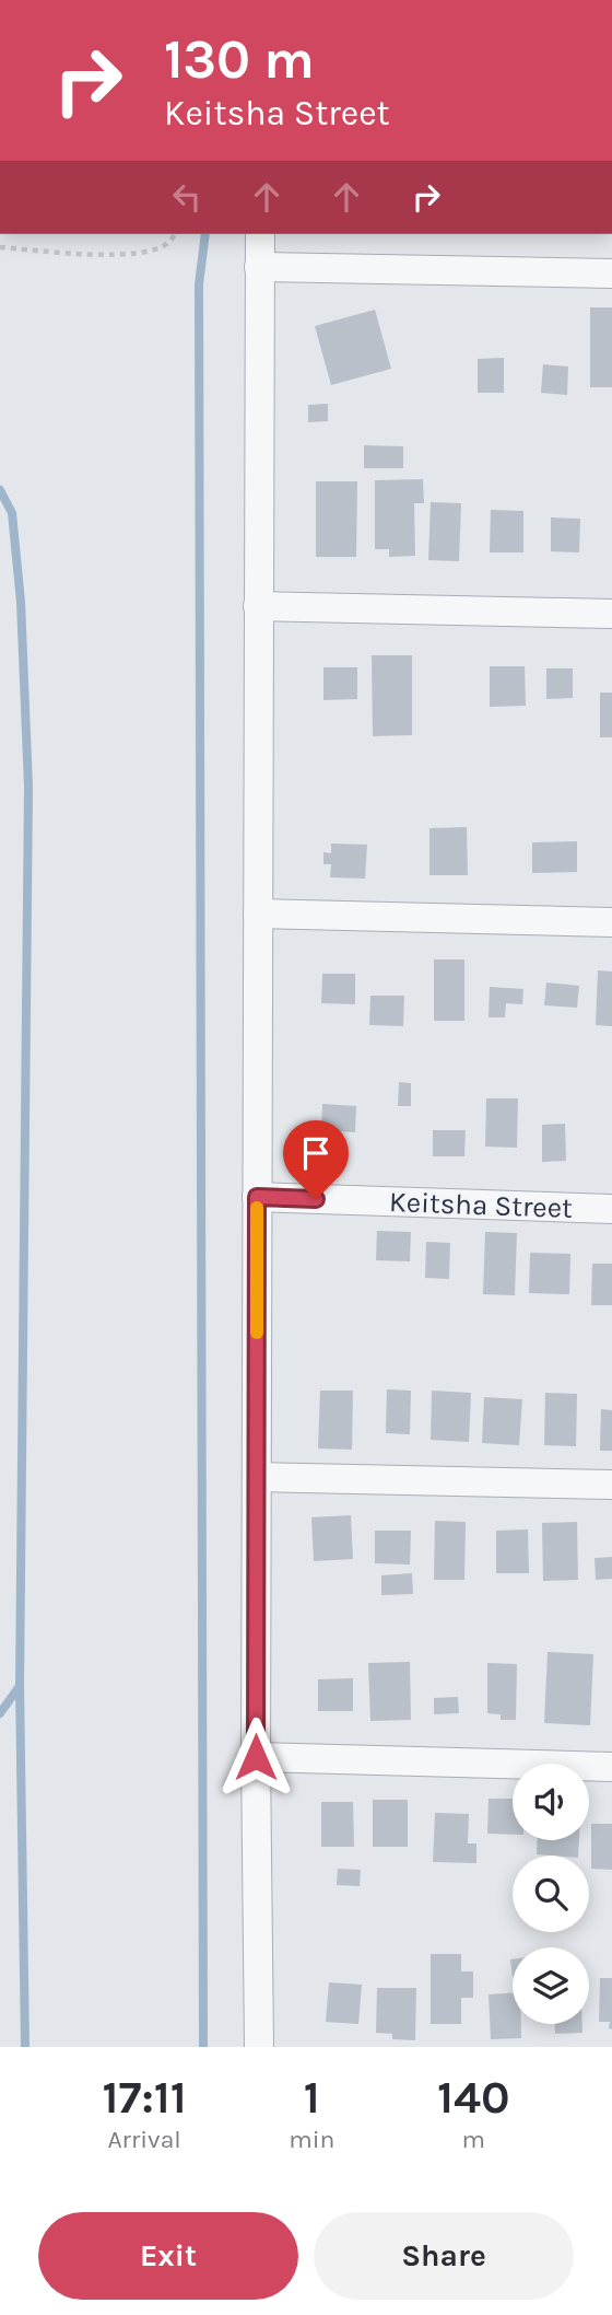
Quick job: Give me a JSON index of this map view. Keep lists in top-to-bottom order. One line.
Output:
{"streets":{"street":["Keitsha Street"]},"page":{"turn":["130 m","Keitsha Street"],"eta":["17:11","Arrival","1","min","140","m"],"buttons":["Exit","Share"]}}
